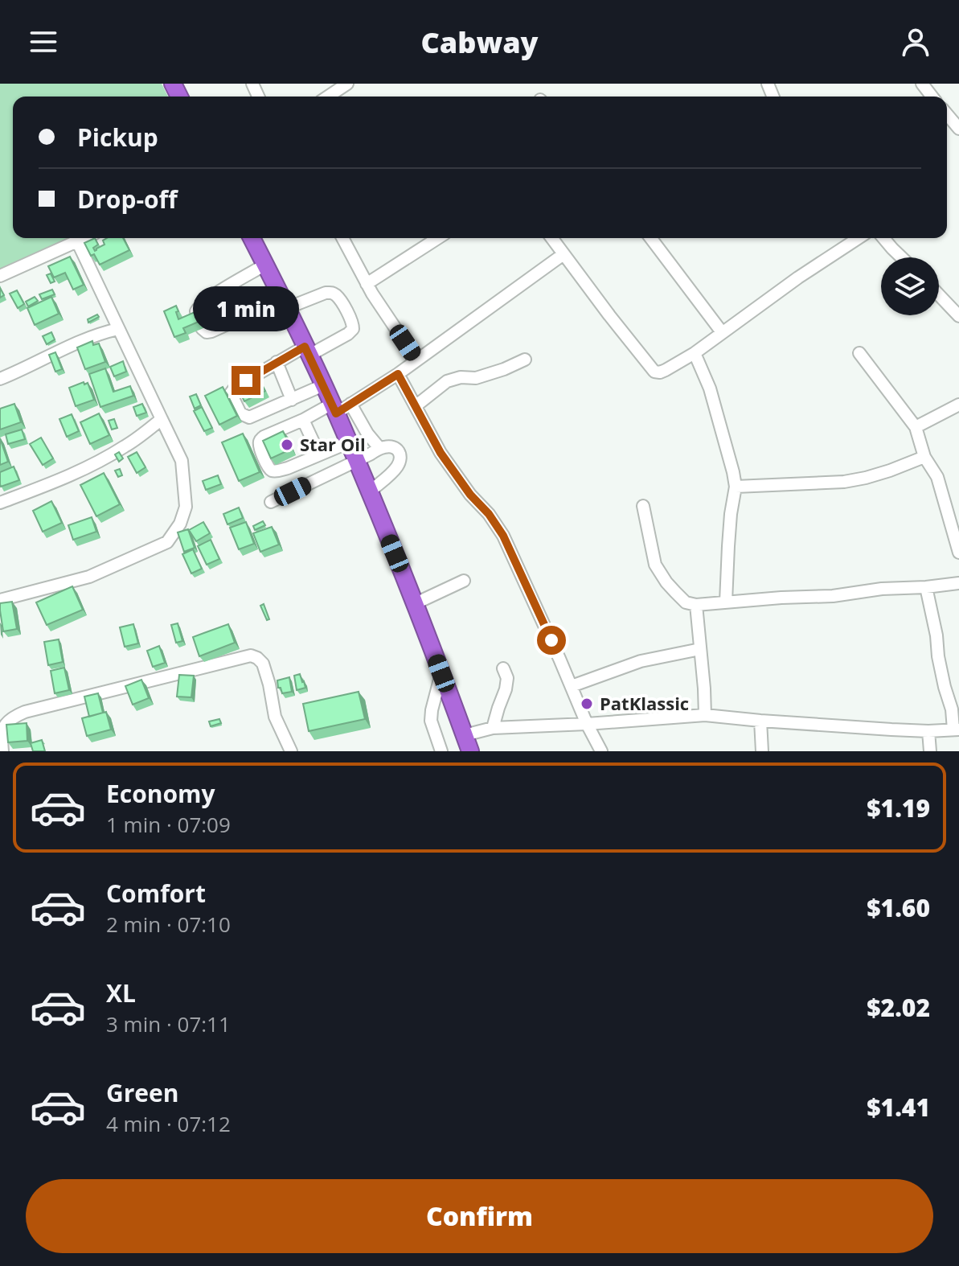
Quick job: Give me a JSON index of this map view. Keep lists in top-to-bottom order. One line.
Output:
{"places":["Star Oil","PatKlassic"],"page":{"header":"Cabway","banner":["Pickup","Drop-off"],"bubble":"1 min","list":[{"name":"Economy","note":"1 min · 07:09","value":"$1.19"},{"name":"Comfort","note":"2 min · 07:10","value":"$1.60"},{"name":"XL","note":"3 min · 07:11","value":"$2.02"},{"name":"Green","note":"4 min · 07:12","value":"$1.41"}],"buttons":"Confirm"}}
